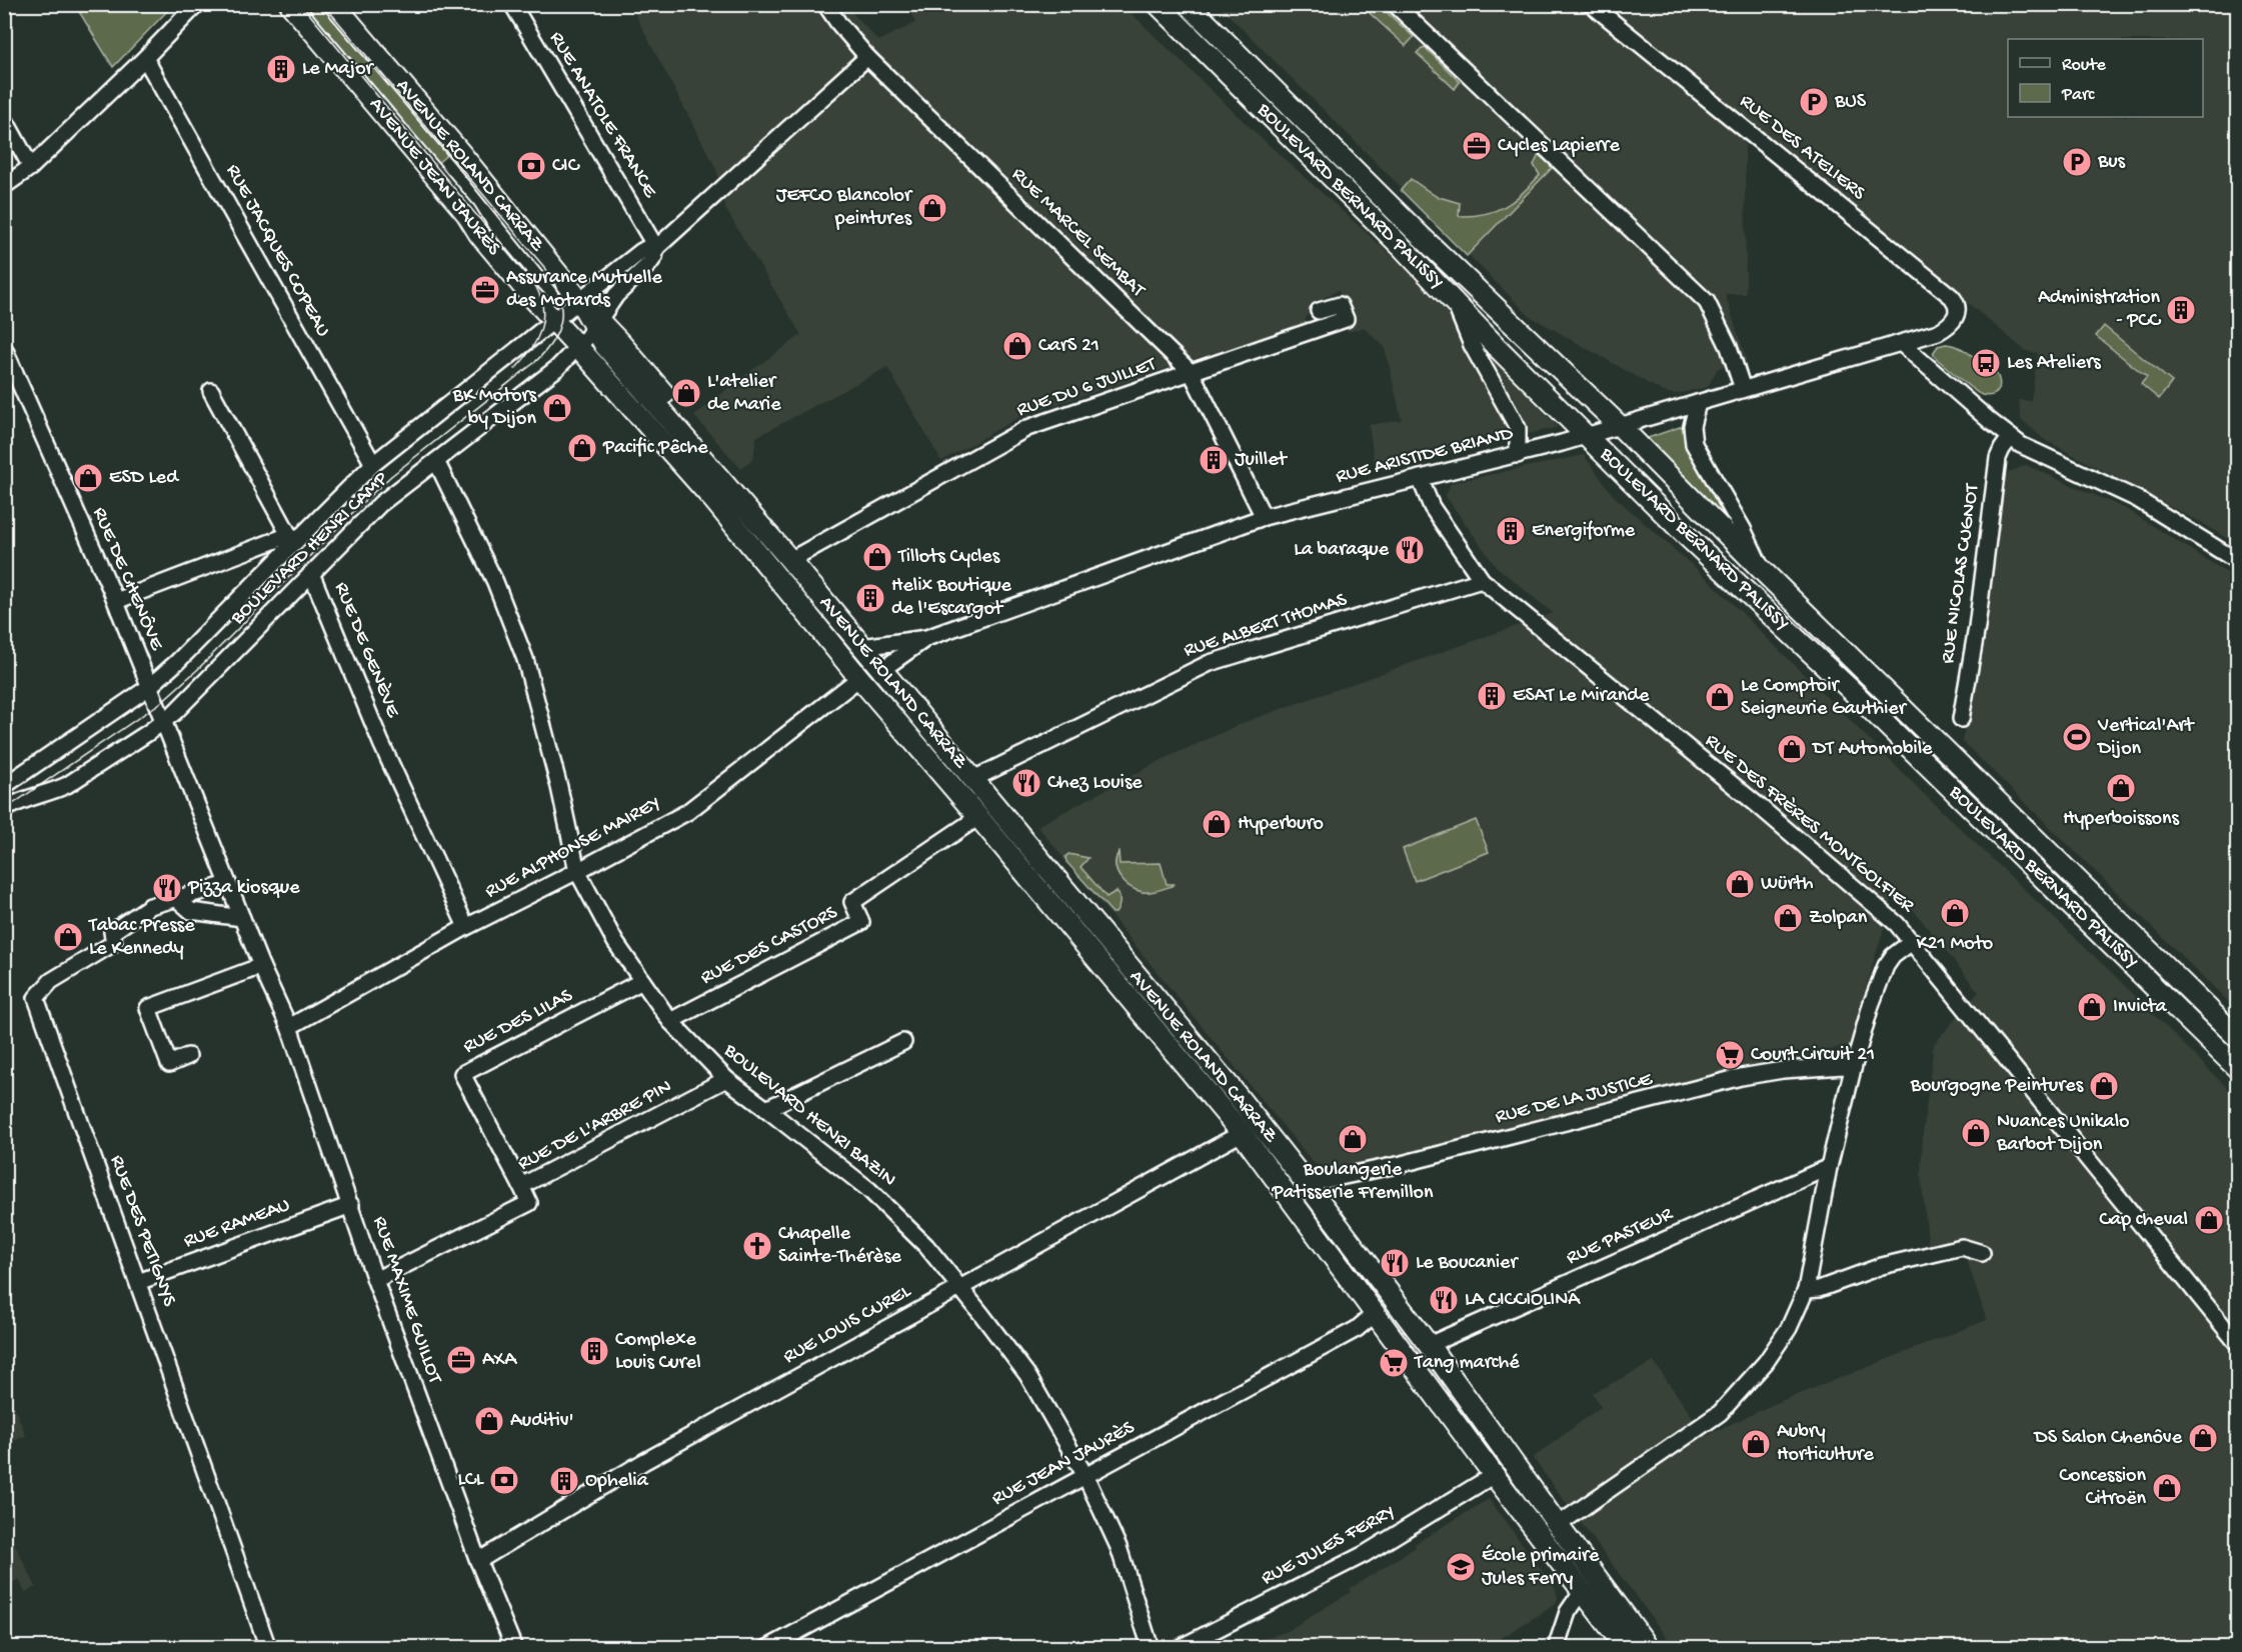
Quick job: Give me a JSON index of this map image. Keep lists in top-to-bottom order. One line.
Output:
{"streets":{"main road":["AVENUE ROLAND CARRAZ","AVENUE JEAN JAURÈS","BOULEVARD BERNARD PALISSY"],"street":["RUE ANATOLE FRANCE","RUE DES ATELIERS","RUE MARCEL SEMBAT","RUE JACQUES COPEAU","RUE DU 6 JUILLET","RUE ARISTIDE BRIAND","BOULEVARD HENRI CAMP","RUE NICOLAS CUGNOT","RUE DE CHENÔVE","RUE ALBERT THOMAS","RUE DE GENÈVE","RUE DES FRÈRES MONTGOLFIER","RUE ALPHONSE MAIREY","RUE DES CASTORS","RUE DES LILAS","RUE DE LA JUSTICE","BOULEVARD HENRI BAZIN","RUE DE L'ARBRE PIN","RUE RAMEAU","RUE DES PETIGNYS","RUE PASTEUR","RUE MAXIME GUILLOT","RUE LOUIS CUREL","RUE JEAN JAURÈS","RUE JULES FERRY"]},"crossings":[["RUE ANATOLE FRANCE","BOULEVARD HENRI CAMP"],["RUE DES ATELIERS","RUE ARISTIDE BRIAND"],["AVENUE ROLAND CARRAZ","RUE DU 6 JUILLET"],["AVENUE ROLAND CARRAZ","RUE ARISTIDE BRIAND"],["AVENUE ROLAND CARRAZ","BOULEVARD HENRI CAMP"],["AVENUE ROLAND CARRAZ","RUE ALBERT THOMAS"],["AVENUE ROLAND CARRAZ","RUE ALPHONSE MAIREY"],["AVENUE ROLAND CARRAZ","RUE DES CASTORS"],["AVENUE ROLAND CARRAZ","RUE DE LA JUSTICE"],["AVENUE ROLAND CARRAZ","RUE PASTEUR"],["AVENUE ROLAND CARRAZ","RUE LOUIS CUREL"],["AVENUE ROLAND CARRAZ","RUE JEAN JAURÈS"],["AVENUE ROLAND CARRAZ","RUE JULES FERRY"],["AVENUE JEAN JAURÈS","BOULEVARD HENRI CAMP"],["BOULEVARD BERNARD PALISSY","RUE ARISTIDE BRIAND"],["RUE MARCEL SEMBAT","RUE DU 6 JUILLET"],["RUE MARCEL SEMBAT","RUE ARISTIDE BRIAND"],["RUE JACQUES COPEAU","BOULEVARD HENRI CAMP"],["RUE ARISTIDE BRIAND","RUE DES FRÈRES MONTGOLFIER"],["BOULEVARD HENRI CAMP","RUE DE CHENÔVE"],["BOULEVARD HENRI CAMP","RUE DE GENÈVE"],["BOULEVARD HENRI CAMP","BOULEVARD HENRI BAZIN"],["RUE DE CHENÔVE","RUE MAXIME GUILLOT"],["RUE ALBERT THOMAS","RUE DES FRÈRES MONTGOLFIER"],["RUE DE GENÈVE","RUE ALPHONSE MAIREY"],["RUE ALPHONSE MAIREY","BOULEVARD HENRI BAZIN"],["RUE ALPHONSE MAIREY","RUE MAXIME GUILLOT"],["RUE DES CASTORS","BOULEVARD HENRI BAZIN"],["RUE DES LILAS","BOULEVARD HENRI BAZIN"],["RUE DES LILAS","RUE DE L'ARBRE PIN"],["BOULEVARD HENRI BAZIN","RUE DE L'ARBRE PIN"],["BOULEVARD HENRI BAZIN","RUE LOUIS CUREL"],["BOULEVARD HENRI BAZIN","RUE JEAN JAURÈS"],["RUE DE L'ARBRE PIN","RUE MAXIME GUILLOT"],["RUE RAMEAU","RUE DES PETIGNYS"],["RUE RAMEAU","RUE MAXIME GUILLOT"],["RUE DES PETIGNYS","RUE MAXIME GUILLOT"],["RUE MAXIME GUILLOT","RUE LOUIS CUREL"]],"places":{"building":["Le Major","Administration - PCC","Juillet","Energiforme","Helix Boutique de l'Escargot","ESAT Le Mirande","Complexe Louis Curel","Ophelia"],"parking":["BUS","Bus"],"office":["Cycles Lapierre","Assurance Mutuelle des Motards","AXA"],"bank":["CIC","LCL"],"shop":["JEFCO Blancolor peintures","CarS 21","L'atelier de Marie","BK Motors by Dijon","Pacific Pêche","ESD Led","Tillots Cycles","Le Comptoir Seigneurie Gauthier","DT Automobile","Hyperboissons","Hyperburo","Würth","K21 Moto","Zolpan","Tabac Presse Le Kennedy","Invicta","Bourgogne Peintures","Nuances Unikalo Barbot Dijon","Boulangerie Patisserie Fremillon","Cap cheval","Auditiv'","DS Salon Chenôve","Aubry Horticulture","Concession Citroën"],"bus stop":["Les Ateliers"],"restaurant":["La baraque","Chez Louise","Pizza kiosque","Le Boucanier","LA CICCIOLINA"],"sports":["Vertical'Art Dijon"],"supermarket":["Court Circuit 21","Tang marché"],"church":["Chapelle Sainte-Thérèse"],"school or university":["École primaire Jules Ferry"]},"legend":["Route","Parc"]}
